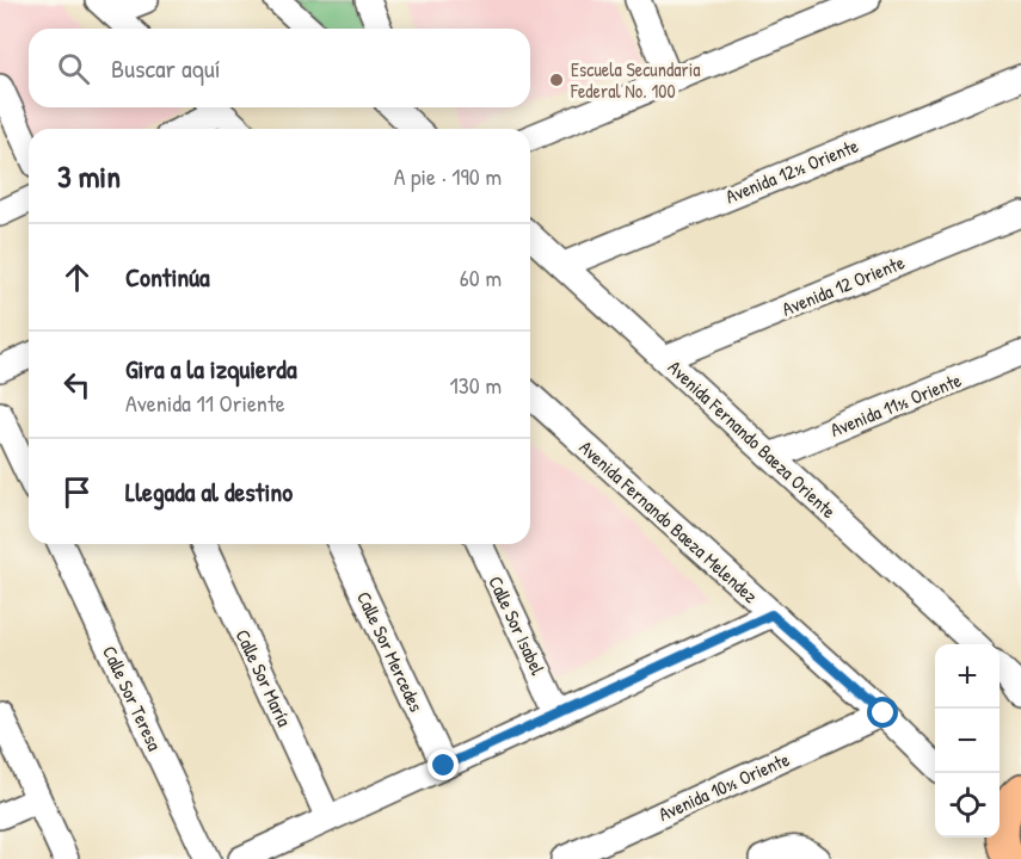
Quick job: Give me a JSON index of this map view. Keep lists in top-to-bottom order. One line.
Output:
{"streets":{"street":["Avenida 12½ Oriente","Avenida 12 Oriente","Avenida 11½ Oriente","Avenida Fernando Baeza Oriente","Avenida Fernando Baeza Melendez","Calle Sor Isabel","Calle Sor Mercedes","Calle Sor María","Calle Sor Teresa","Avenida 10½ Oriente"]},"crossings":[["Avenida 12½ Oriente","Avenida Fernando Baeza Oriente"],["Avenida 12 Oriente","Avenida Fernando Baeza Oriente"],["Avenida 11½ Oriente","Avenida Fernando Baeza Oriente"],["Avenida Fernando Baeza Melendez","Avenida 10½ Oriente"]],"places":["Escuela Secundaria Federal No. 100"],"page":{"search":"Buscar aquí","heading":["3 min","A pie · 190 m"],"list":[["Continúa","60 m"],["Gira a la izquierda","Avenida 11 Oriente","130 m"],"Llegada al destino"],"map_buttons":["+","−"]}}
